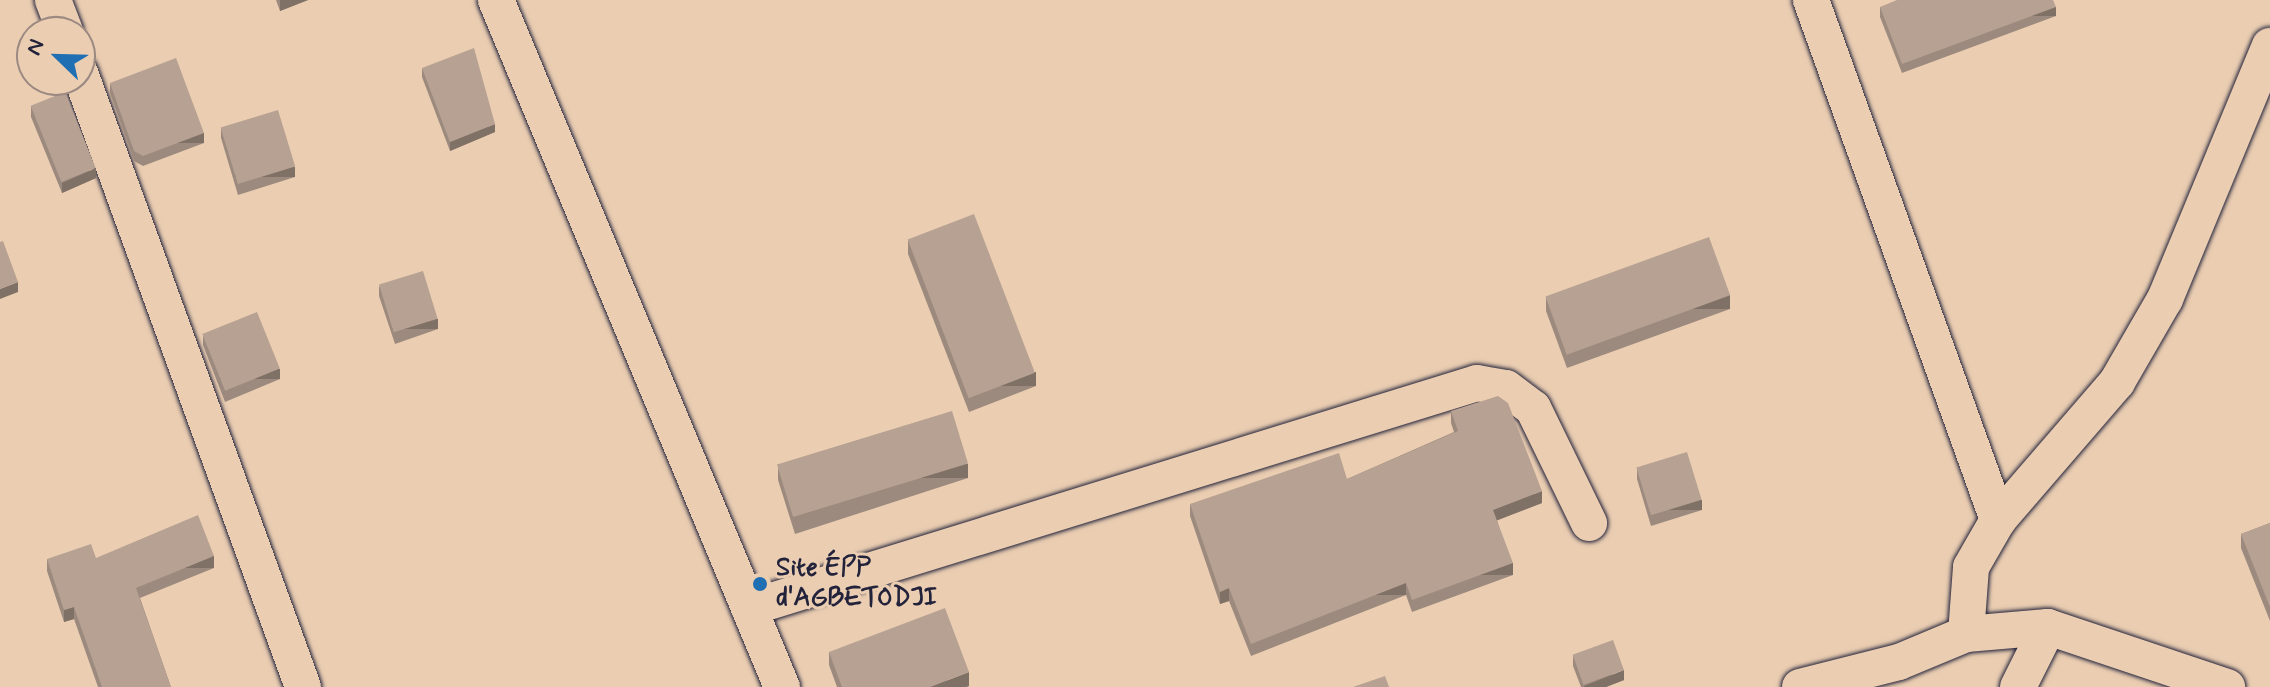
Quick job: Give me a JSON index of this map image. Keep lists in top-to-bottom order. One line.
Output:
{"places":["Site ÉPP d'AGBETODJI"],"north":"top left"}
